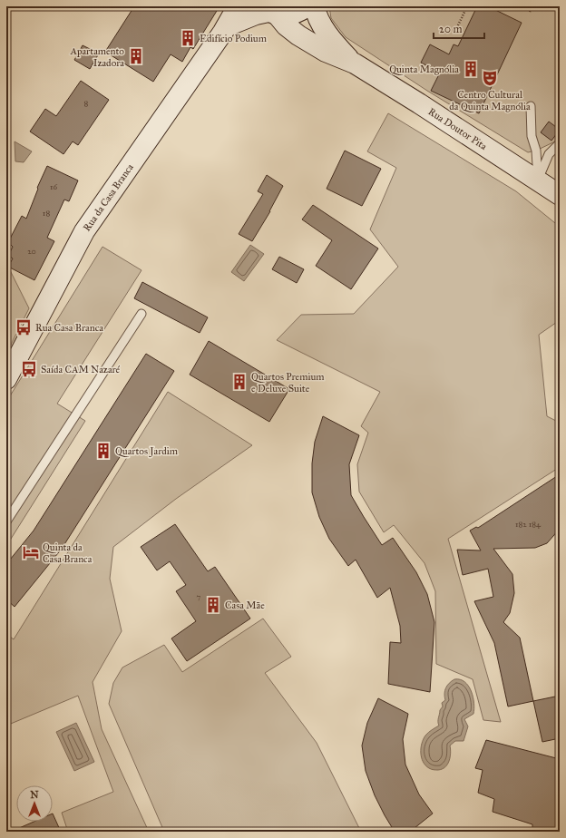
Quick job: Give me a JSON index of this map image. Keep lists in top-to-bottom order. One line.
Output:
{"streets":{"street":["Rua Doutor Pita","Rua da Casa Branca"]},"places":{"building":["Edifício Podium","Apartamento Izadora","Quinta Magnólia","Quartos Premium e Deluxe Suite","Quartos Jardim","Casa Mãe"],"theatre":["Centro Cultural da Quinta Magnólia"],"bus stop":["Rua Casa Branca","Saída CAM Nazaré"],"hotel":["Quinta da Casa Branca"]},"house_numbers":["8","16","18","20","182 184","7"],"scale_bar":"20 m","north":"top"}
